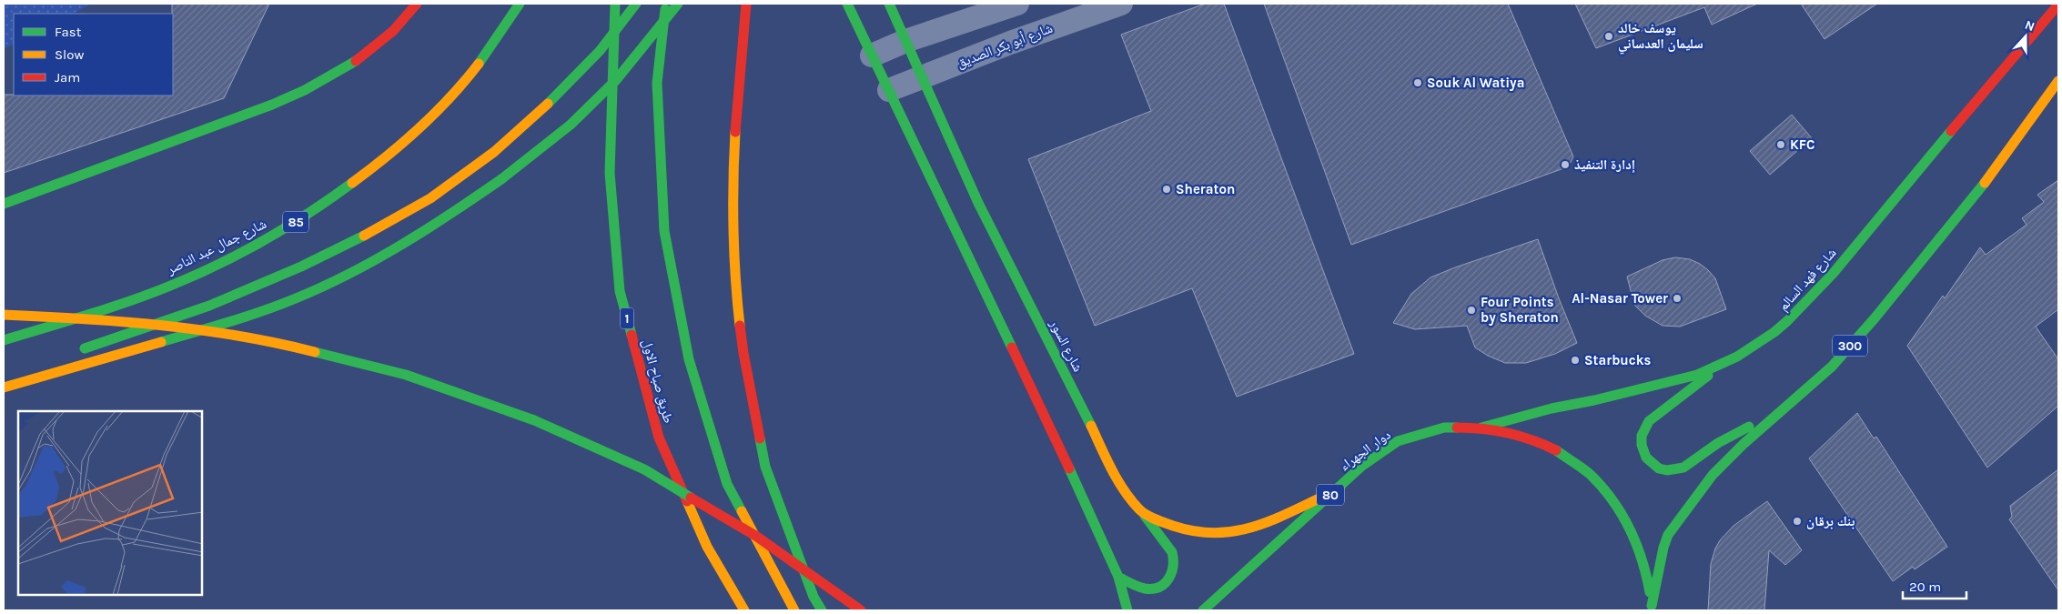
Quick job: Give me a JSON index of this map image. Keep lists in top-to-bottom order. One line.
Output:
{"streets":{"main road":["85","شارع جمال عبد الناصر","شارع فهد السالم","1","شارع السور","300","طريق صباح الاول","دوار الجهراء","80"],"street":["شارع أبو بكر الصديق"]},"crossings":[["شارع أبو بكر الصديق","شارع السور"],["شارع فهد السالم","دوار الجهراء"],["شارع السور","دوار الجهراء"],["300","دوار الجهراء"]],"places":["يوسف خالد سليمان العدساني","Souk Al Watiya","KFC","إدارة التنفيذ","Sheraton","Al-Nasar Tower","Four Points by Sheraton","Starbucks","بنك برقان"],"legend":["Fast","Slow","Jam"],"scale_bar":"20 m","north":"top"}
